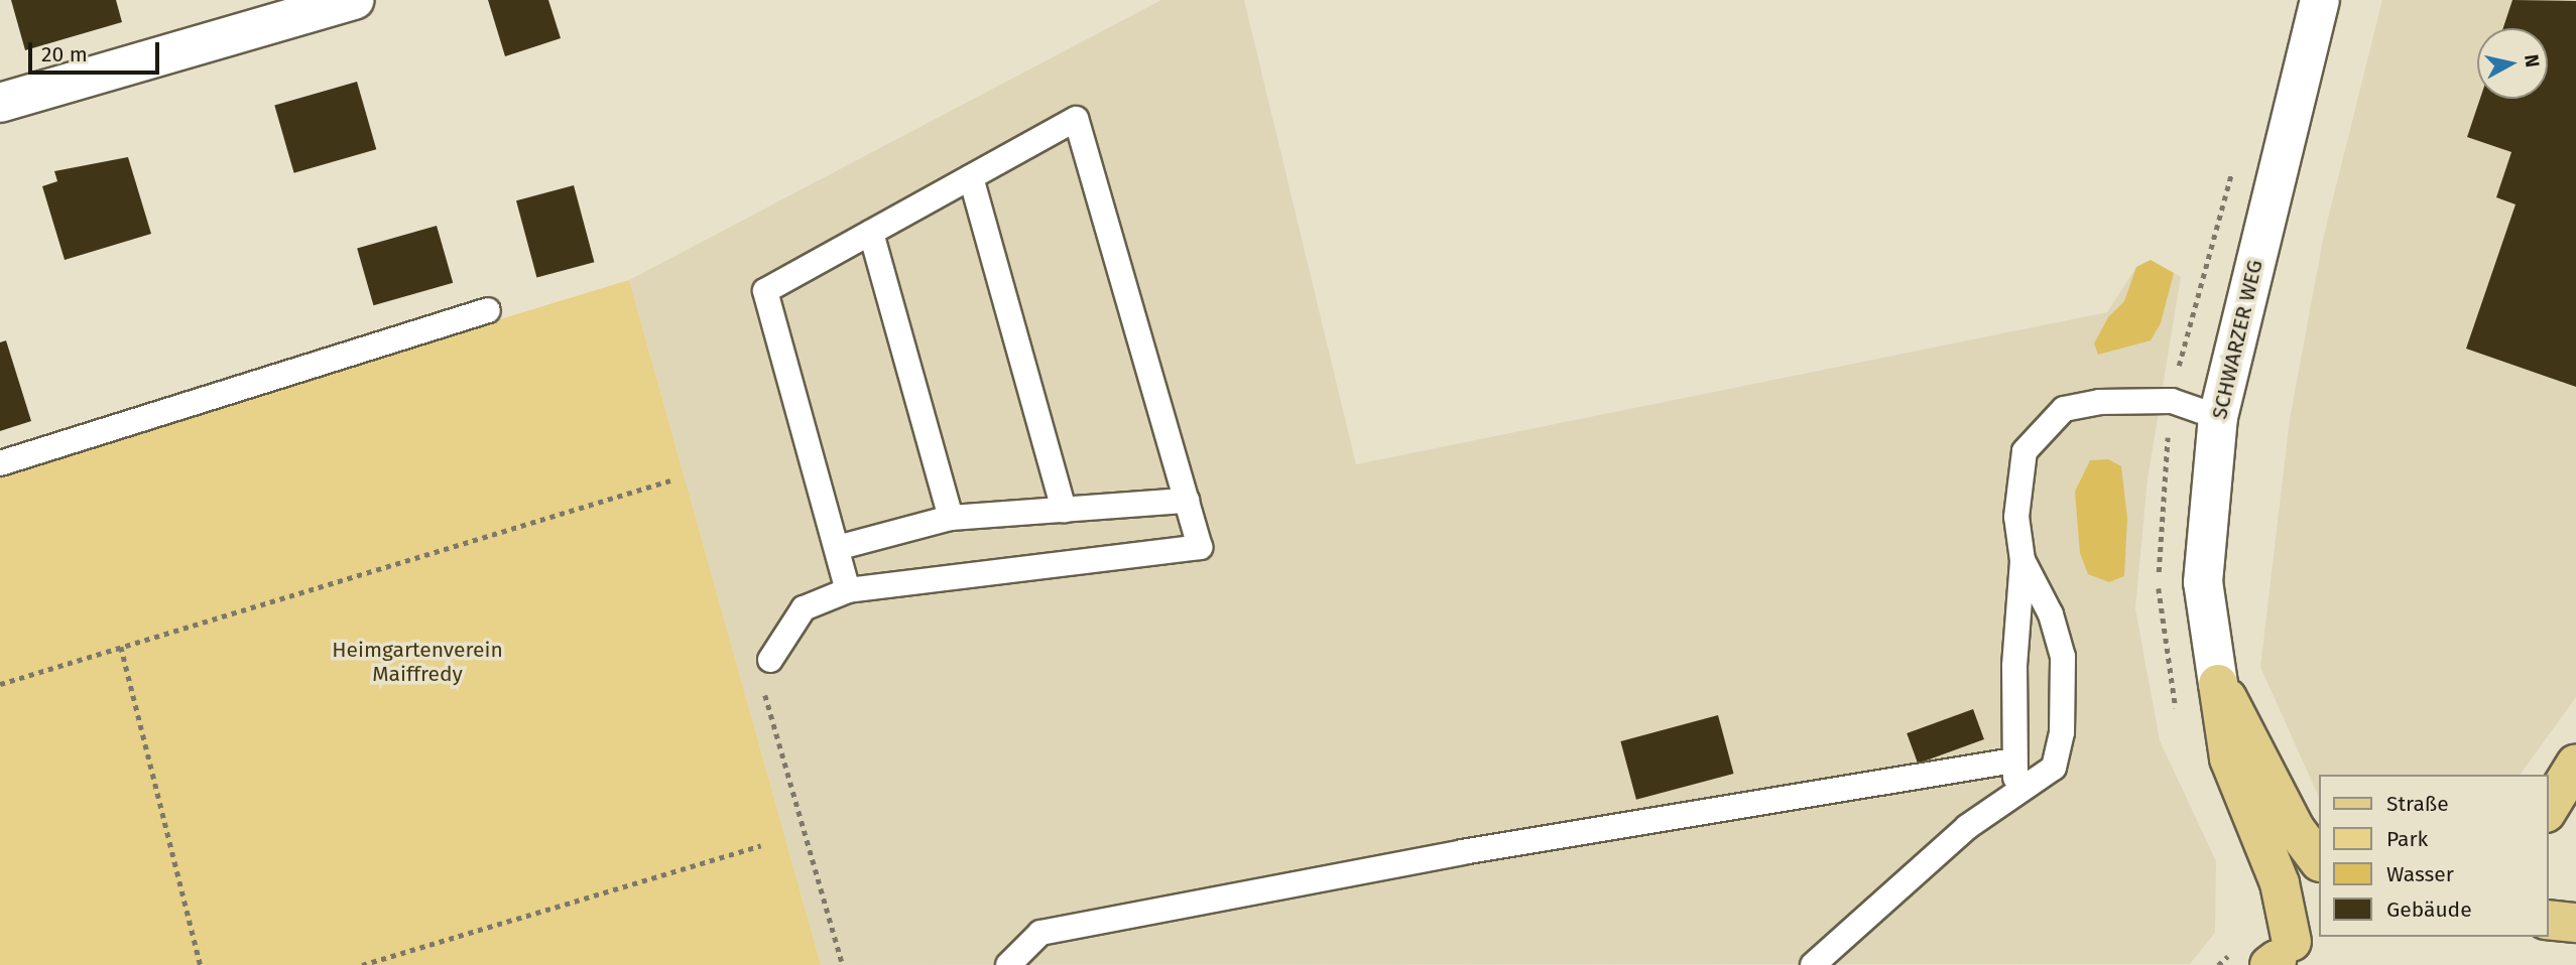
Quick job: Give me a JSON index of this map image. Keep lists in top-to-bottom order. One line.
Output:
{"streets":{"street":["SCHWARZER WEG"]},"parks":["Heimgartenverein Maiffredy"],"legend":["Straße","Park","Wasser","Gebäude"],"scale_bar":"20 m","north":"right"}
